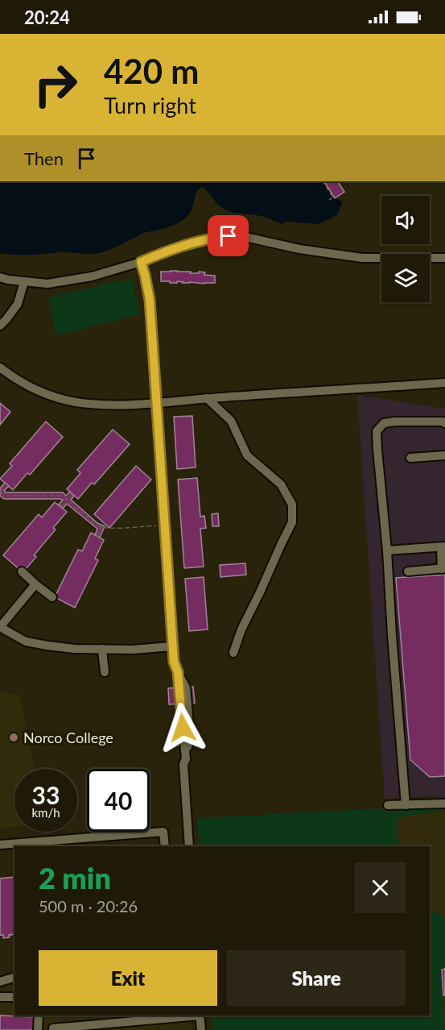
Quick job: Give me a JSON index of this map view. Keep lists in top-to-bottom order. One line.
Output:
{"places":["Norco College"],"page":{"status":"20:24","turn":["420 m","Turn right"],"then":"Then","speed":"33 km/h","limit":"40","heading":["2 min","500 m · 20:26"],"buttons":["Exit","Share"]}}
